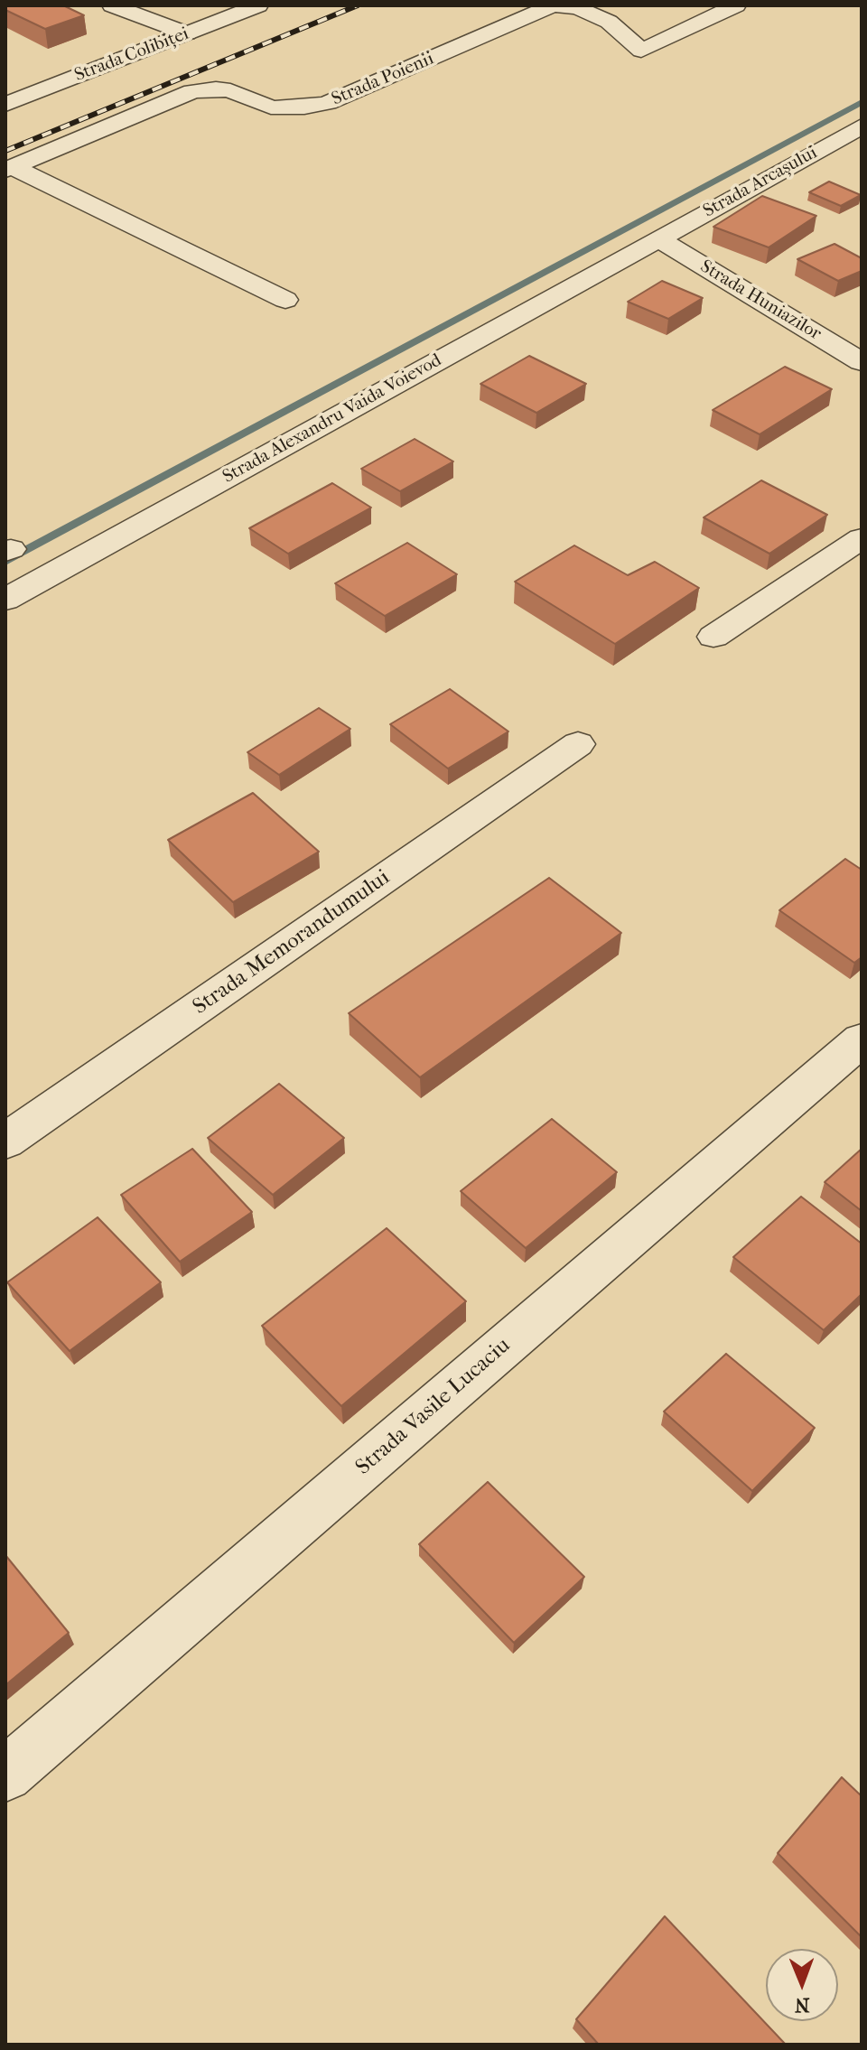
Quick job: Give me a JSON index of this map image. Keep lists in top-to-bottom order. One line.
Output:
{"streets":{"street":["Strada Colibiței","Strada Poienii","Strada Arcașului","Strada Huniazilor","Strada Alexandru Vaida Voievod","Strada Memorandumului","Strada Vasile Lucaciu"]},"crossings":[["Strada Arcașului","Strada Huniazilor"],["Strada Arcașului","Strada Alexandru Vaida Voievod"],["Strada Huniazilor","Strada Alexandru Vaida Voievod"]],"north":"bottom"}
